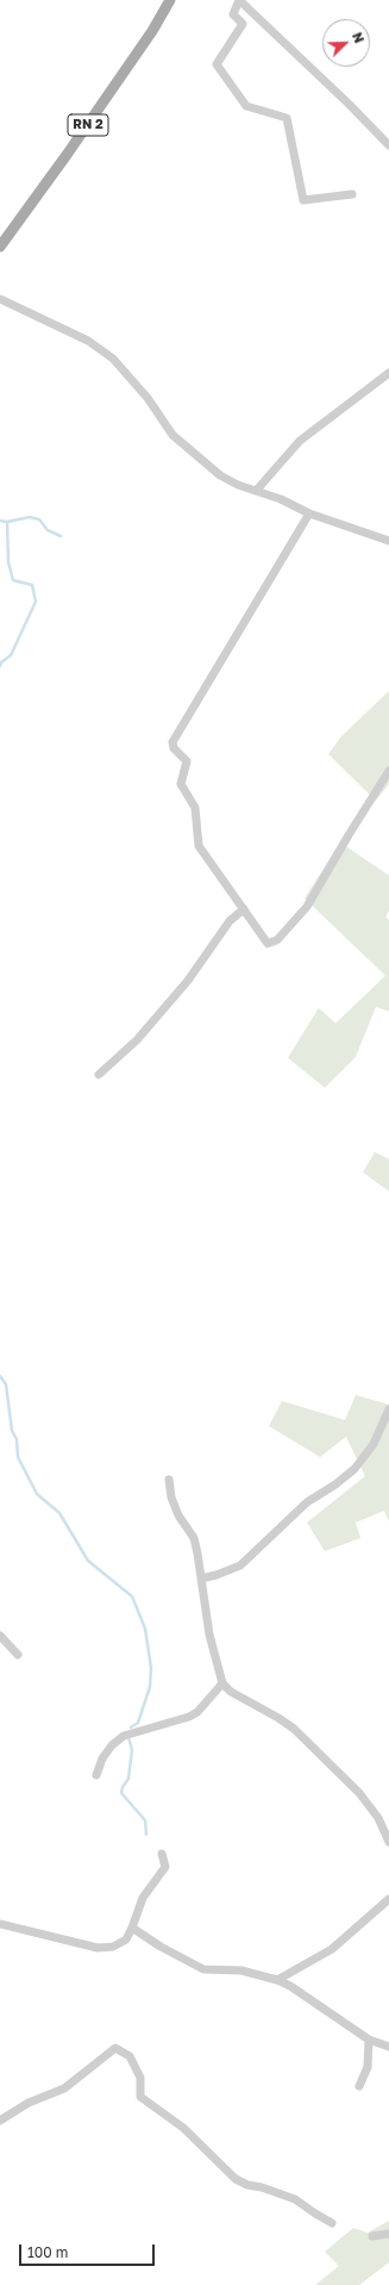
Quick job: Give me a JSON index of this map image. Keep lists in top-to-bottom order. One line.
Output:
{"streets":{"main road":["RN 2"]},"scale_bar":"100 m","north":"top right"}
